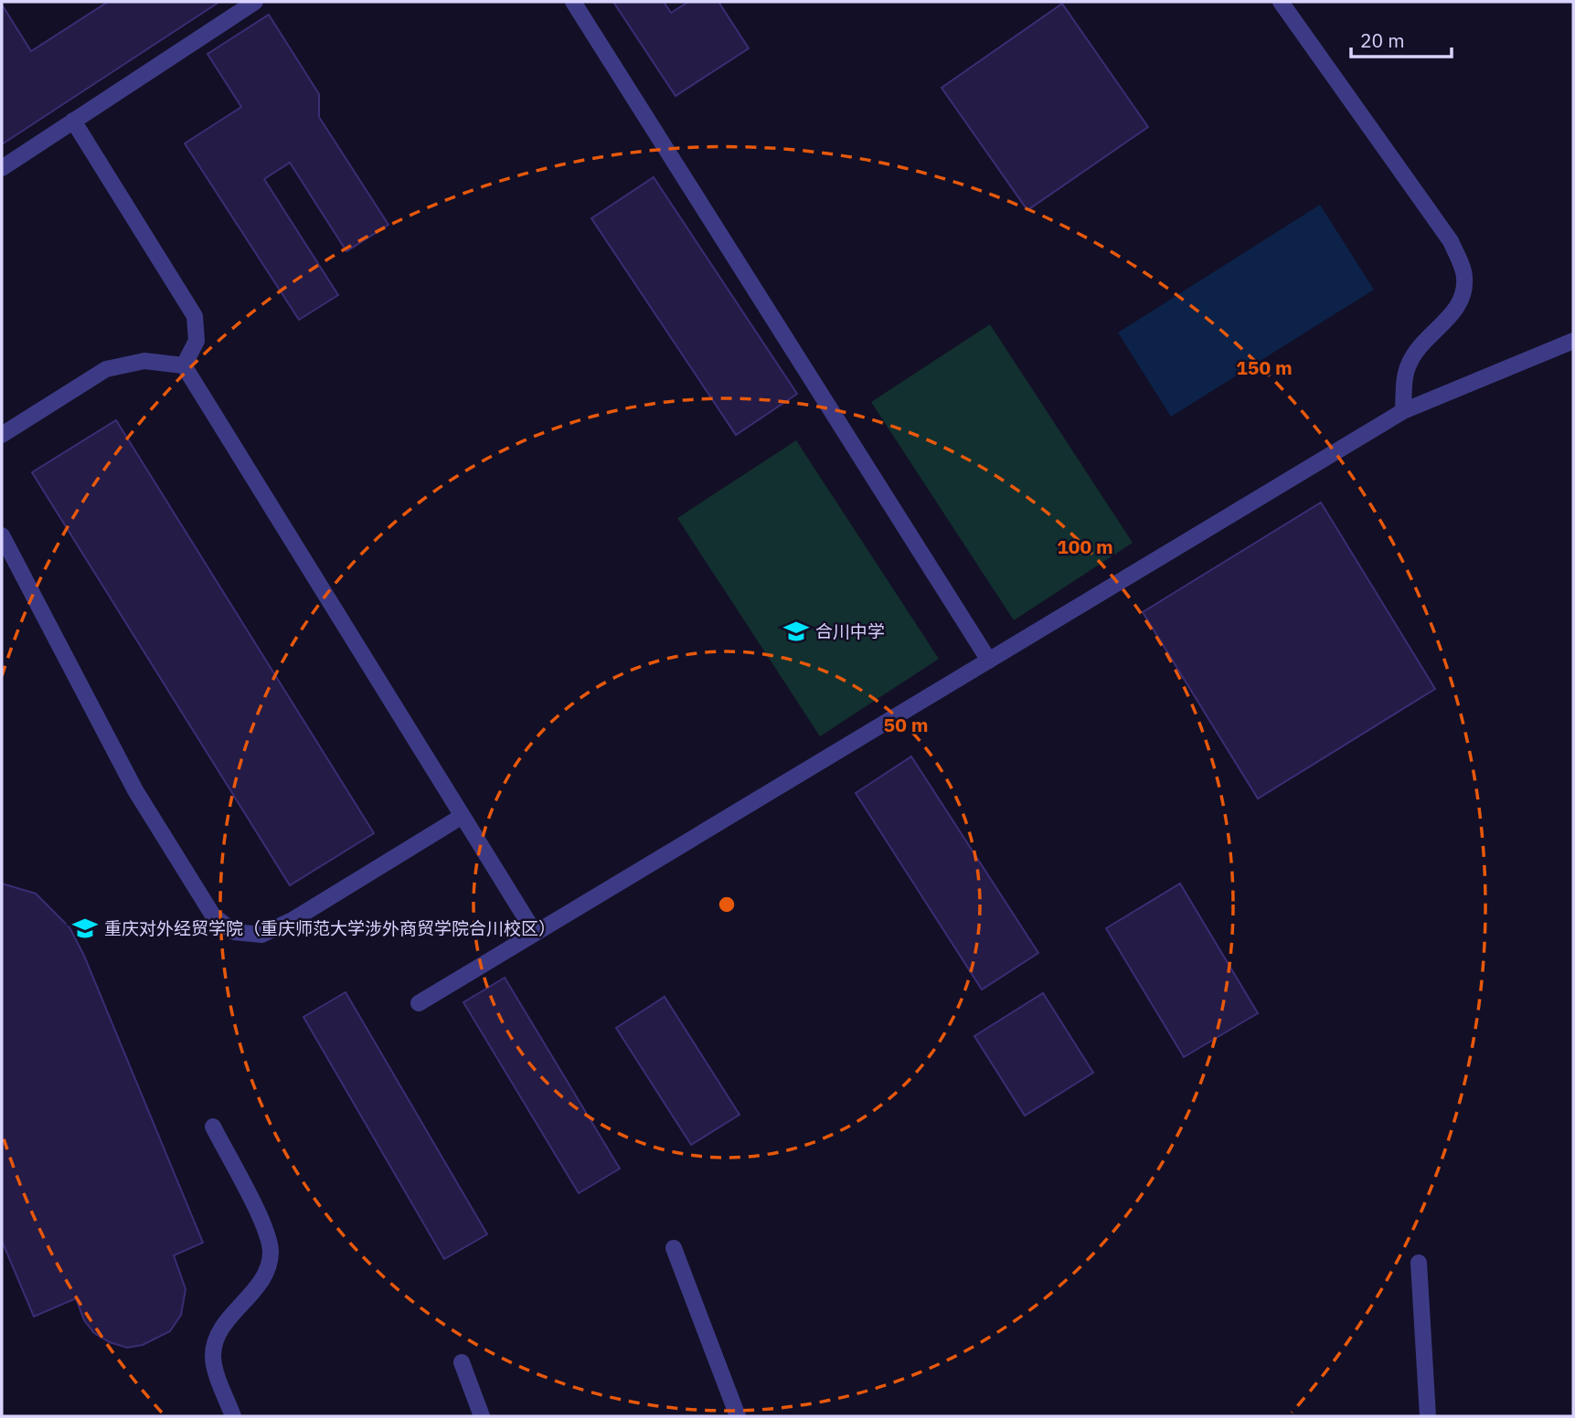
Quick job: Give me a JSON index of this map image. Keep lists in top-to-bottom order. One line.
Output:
{"places":{"school or university":["合川中学","重庆对外经贸学院（重庆师范大学涉外商贸学院合川校区）"]},"scale_bar":"20 m","rings":["150 m","100 m","50 m"]}
